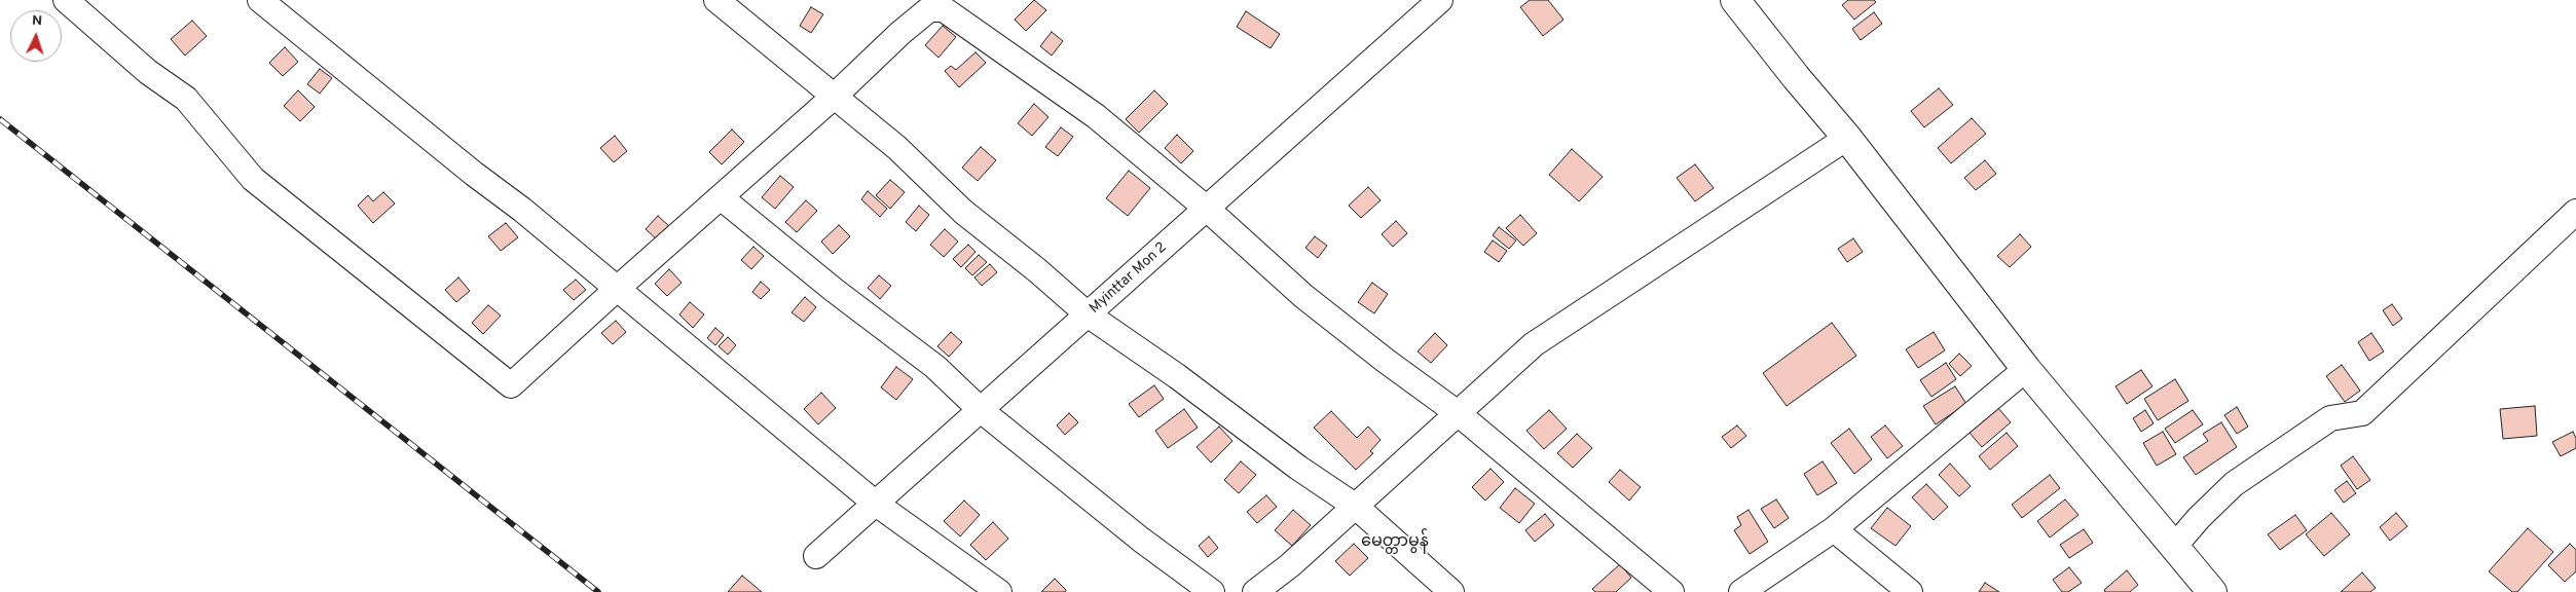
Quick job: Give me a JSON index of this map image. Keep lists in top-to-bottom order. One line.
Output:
{"streets":{"street":["Myinttar Mon 2"]},"districts":["မေတ္တာမွန်"],"north":"top"}
